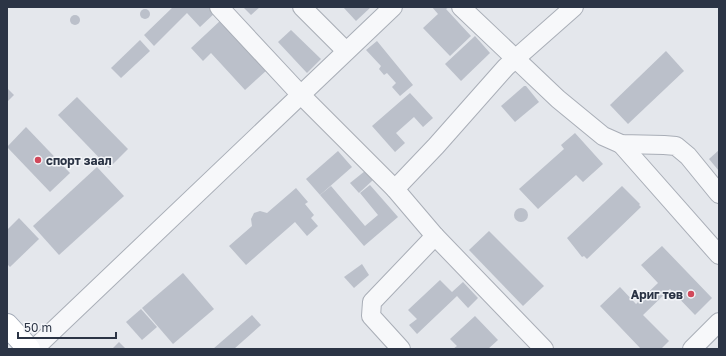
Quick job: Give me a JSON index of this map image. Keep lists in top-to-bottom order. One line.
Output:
{"places":["спорт заал","Ариг төв"],"scale_bar":"50 m"}
